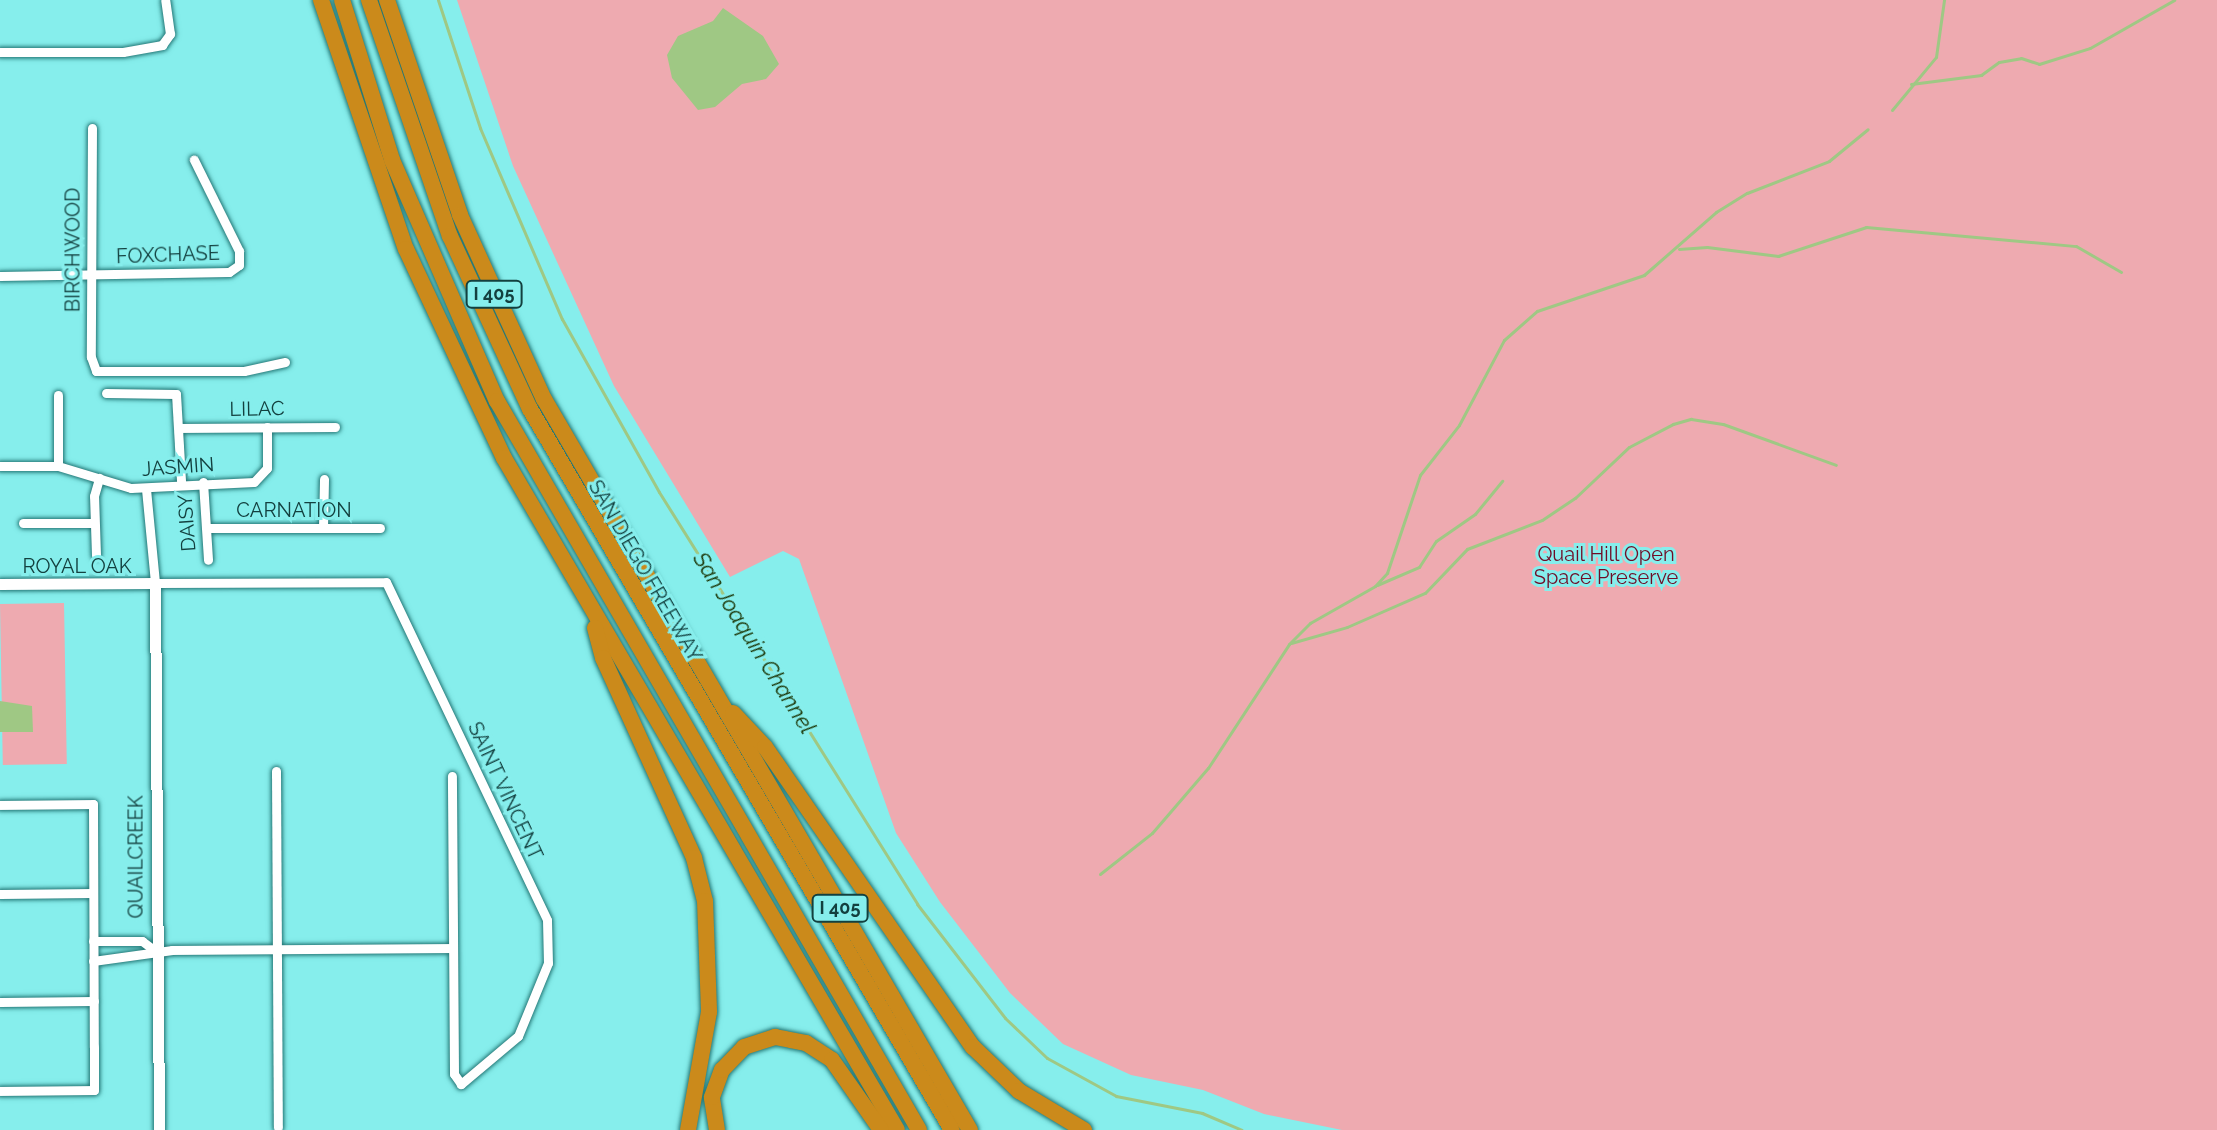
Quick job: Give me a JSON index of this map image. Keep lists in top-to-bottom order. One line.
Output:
{"streets":{"highway":["I 405","SAN DIEGO FREEWAY"],"street":["BIRCHWOOD","FOXCHASE","LILAC","JASMIN","CARNATION","DAISY","ROYAL OAK","SAINT VINCENT","QUAILCREEK"]},"crossings":[["BIRCHWOOD","FOXCHASE"],["LILAC","JASMIN"],["JASMIN","DAISY"],["CARNATION","DAISY"],["ROYAL OAK","SAINT VINCENT"],["ROYAL OAK","QUAILCREEK"],["SAINT VINCENT","QUAILCREEK"]],"water":["San Joaquin Channel"],"parks":["Quail Hill Open Space Preserve"]}
